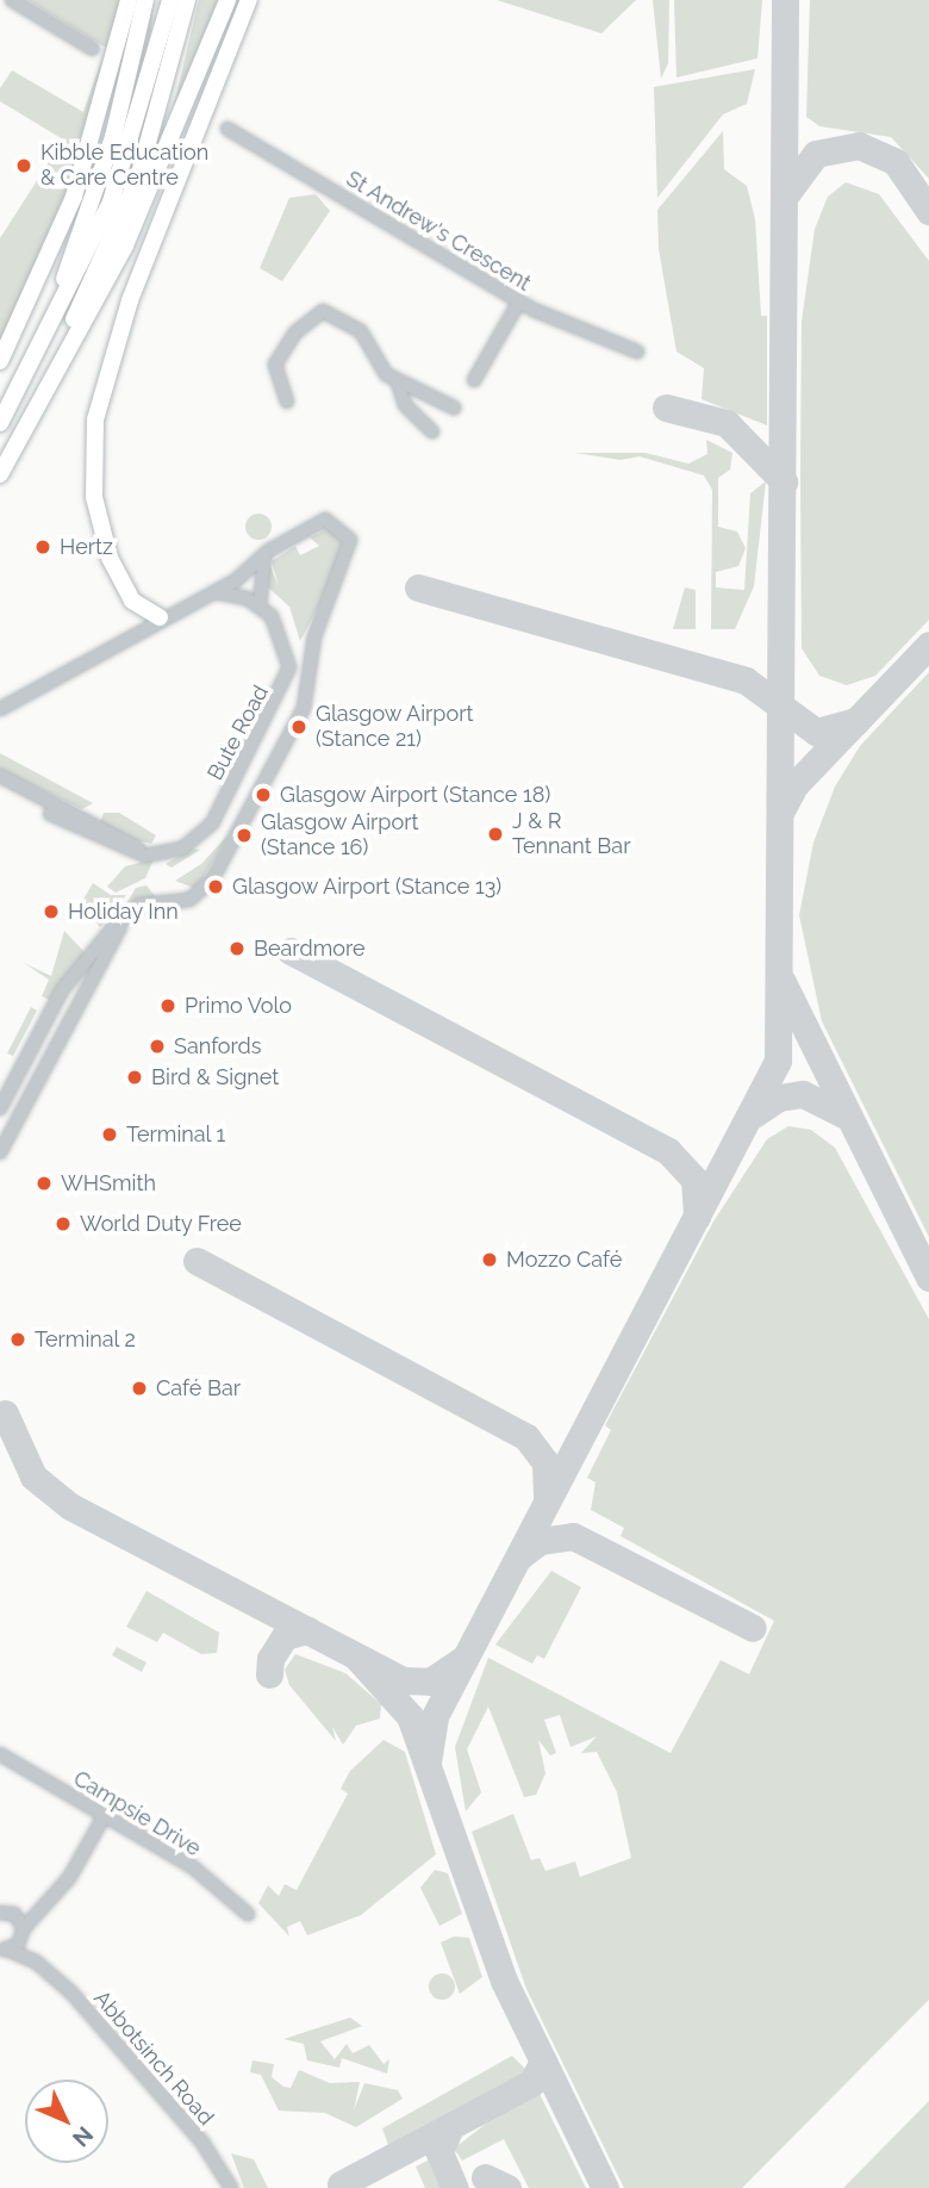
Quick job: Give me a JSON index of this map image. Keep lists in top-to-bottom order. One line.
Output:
{"streets":{"street":["St Andrew's Crescent","Bute Road","Campsie Drive","Abbotsinch Road"]},"places":["Kibble Education & Care Centre","Hertz","Glasgow Airport (Stance 21)","Glasgow Airport (Stance 18)","J & R Tennant Bar","Glasgow Airport (Stance 16)","Glasgow Airport (Stance 13)","Holiday Inn","Beardmore","Primo Volo","Sanfords","Bird & Signet","Terminal 1","WHSmith","World Duty Free","Mozzo Café","Terminal 2","Café Bar"],"north":"bottom right"}
